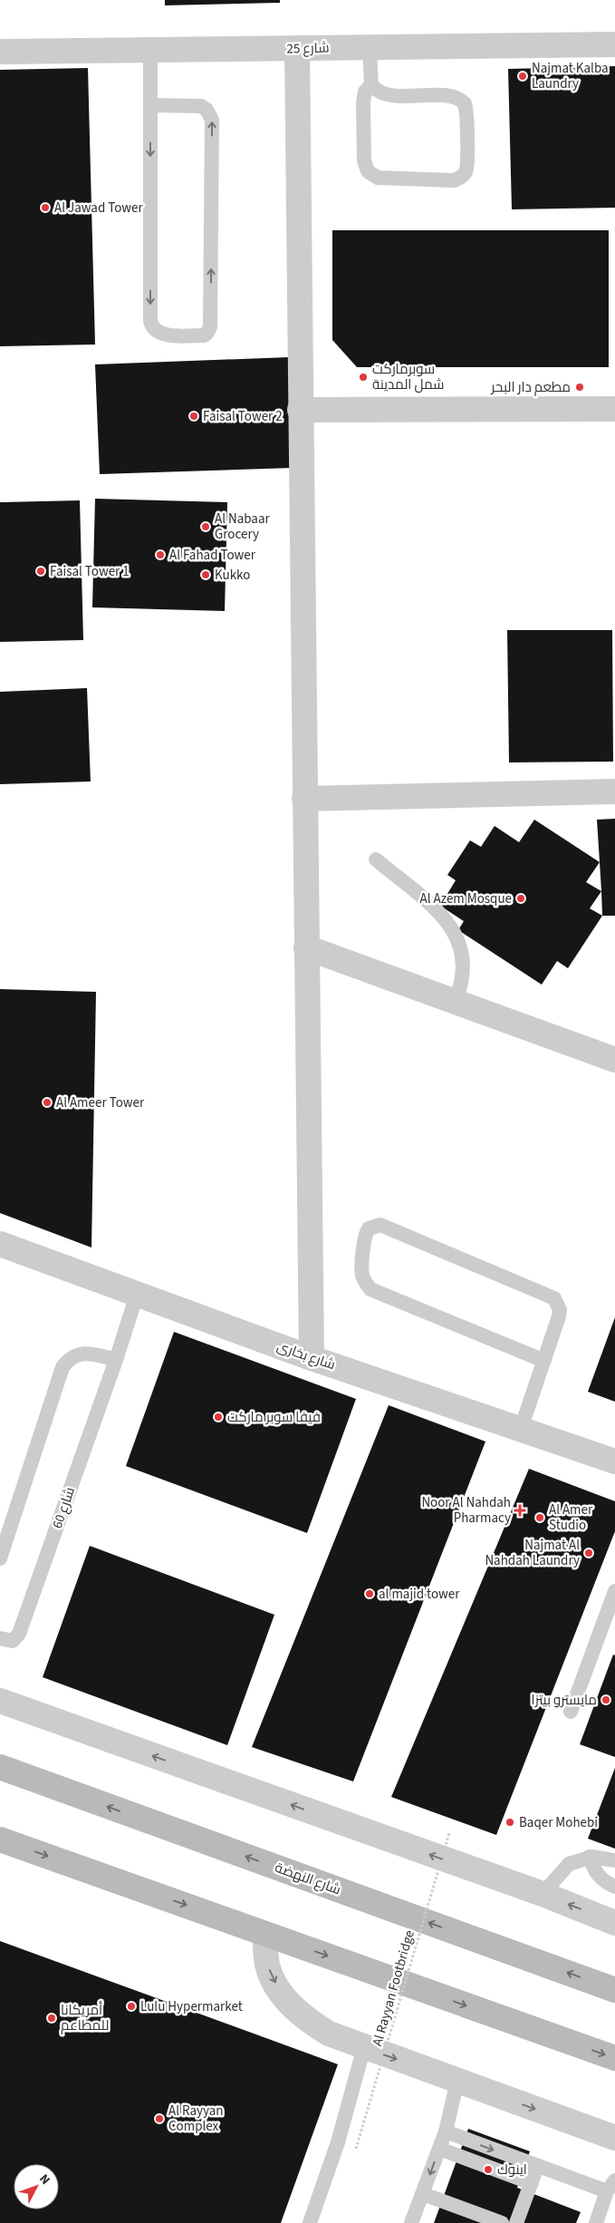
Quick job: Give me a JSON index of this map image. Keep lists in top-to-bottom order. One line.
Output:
{"streets":{"main road":["شارع النهضة"],"street":["شارع 25","شارع بخارى"],"lane":["شارع 60"],"path":["Al Rayyan Footbridge"]},"crossings":[["شارع بخارى","شارع 60"]],"places":{"other":["Najmat Kalba Laundry","Al Jawad Tower","سوبرماركت شمل المدينة","مطعم دار البحر","Faisal Tower 2","Al Nabaar Grocery","Al Fahad Tower","Faisal Tower 1","Kukko","Al Azem Mosque","Al Ameer Tower","فيفا سوبر ماركت","Al Amer Studio","Najmat Al Nahdah Laundry","al majid tower","مايسترو بيتزا","Baqer Mohebi","Lulu Hypermarket","أمريكانا للمطاعم","Al Rayyan Complex","اينوك"],"health":["Noor Al Nahdah Pharmacy"]},"north":"top right"}
